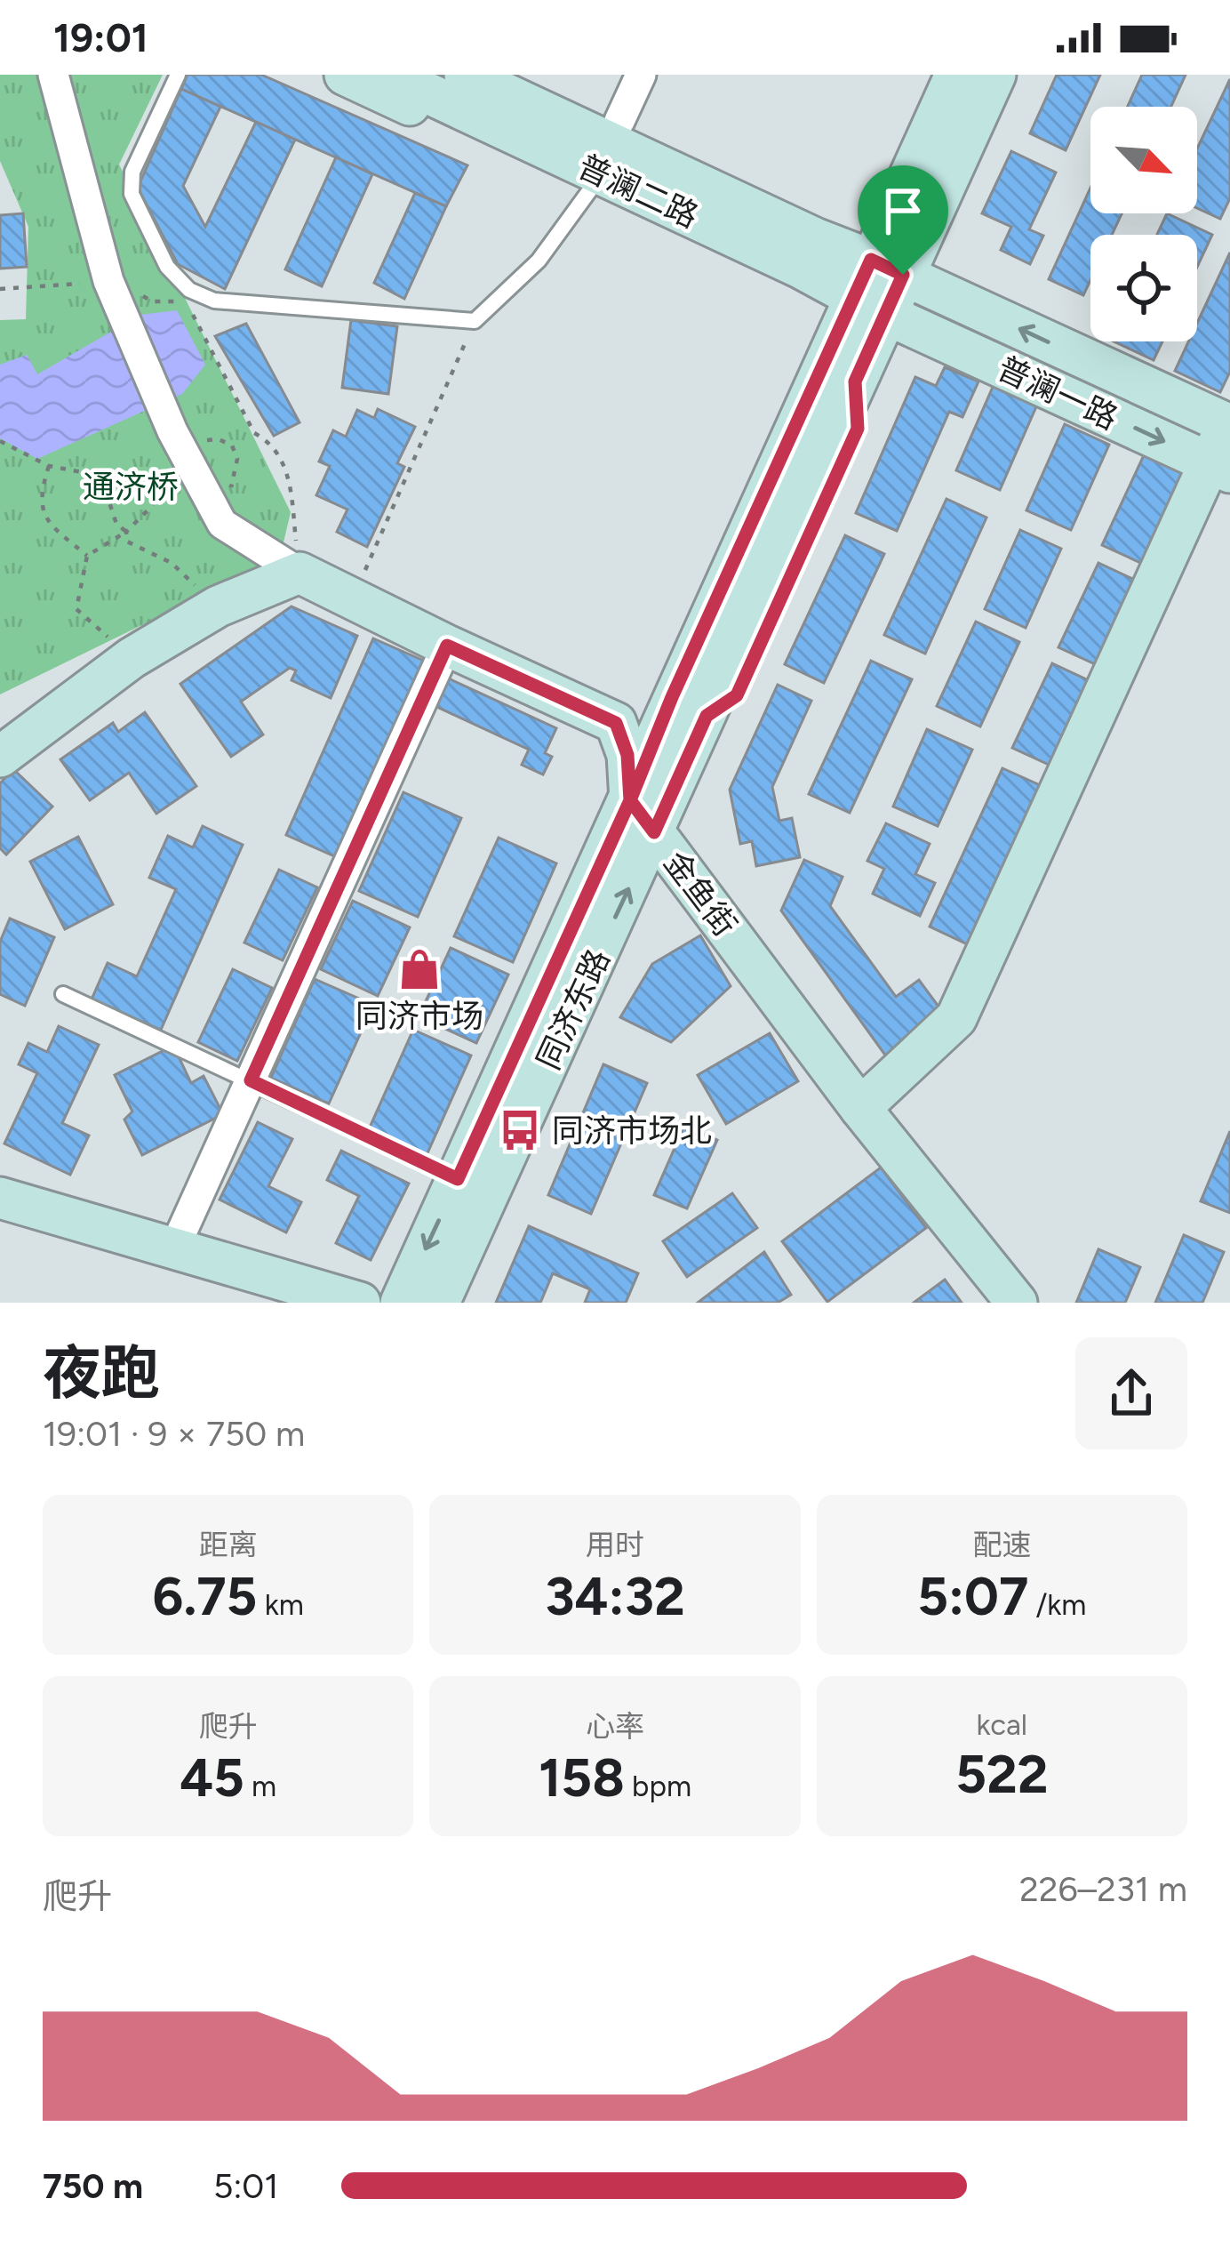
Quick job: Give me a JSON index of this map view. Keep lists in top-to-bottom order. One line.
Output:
{"streets":{"main road":["普澜二路","普澜一路","金鱼街","同济东路"]},"crossings":[["普澜二路","普澜一路"],["金鱼街","同济东路"]],"parks":["通济桥"],"places":{"shop":["同济市场"],"bus stop":["同济市场北"]},"north":"bottom right","page":{"status":"19:01","heading":["夜跑","19:01 · 9 × 750 m"],"stats":[["距离","6.75 km"],["用时","34:32"],["配速","5:07 /km"],["爬升","45 m"],["心率","158 bpm"],["kcal","522"]],"chart":["爬升","226–231 m"],"list":[{"name":"750 m","note":"5:01"}]}}
